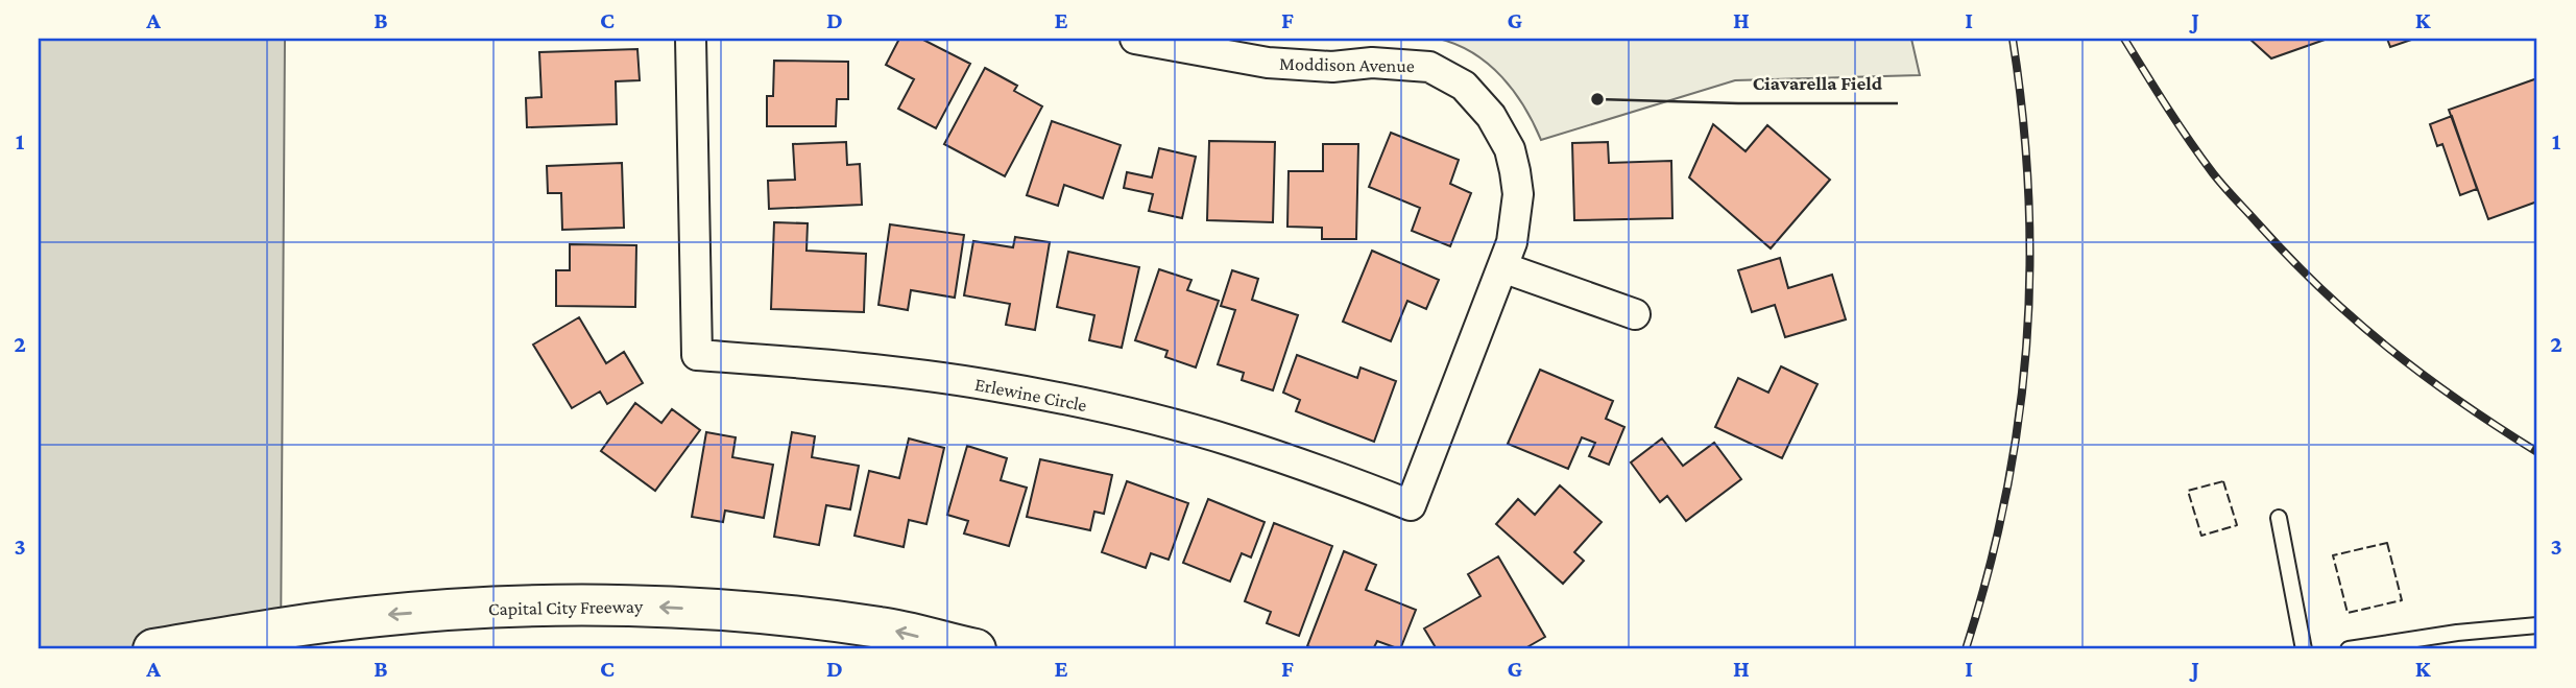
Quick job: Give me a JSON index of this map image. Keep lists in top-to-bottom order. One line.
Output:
{"streets":{"highway":["Capital City Freeway"],"street":["Moddison Avenue","Erlewine Circle"]},"crossings":[["Moddison Avenue","Erlewine Circle"]],"one_way":["Capital City Freeway"],"places":["Ciavarella Field"],"grid":{"columns":["A","B","C","D","E","F","G","H","I","J","K"],"rows":["1","2","3"]}}
